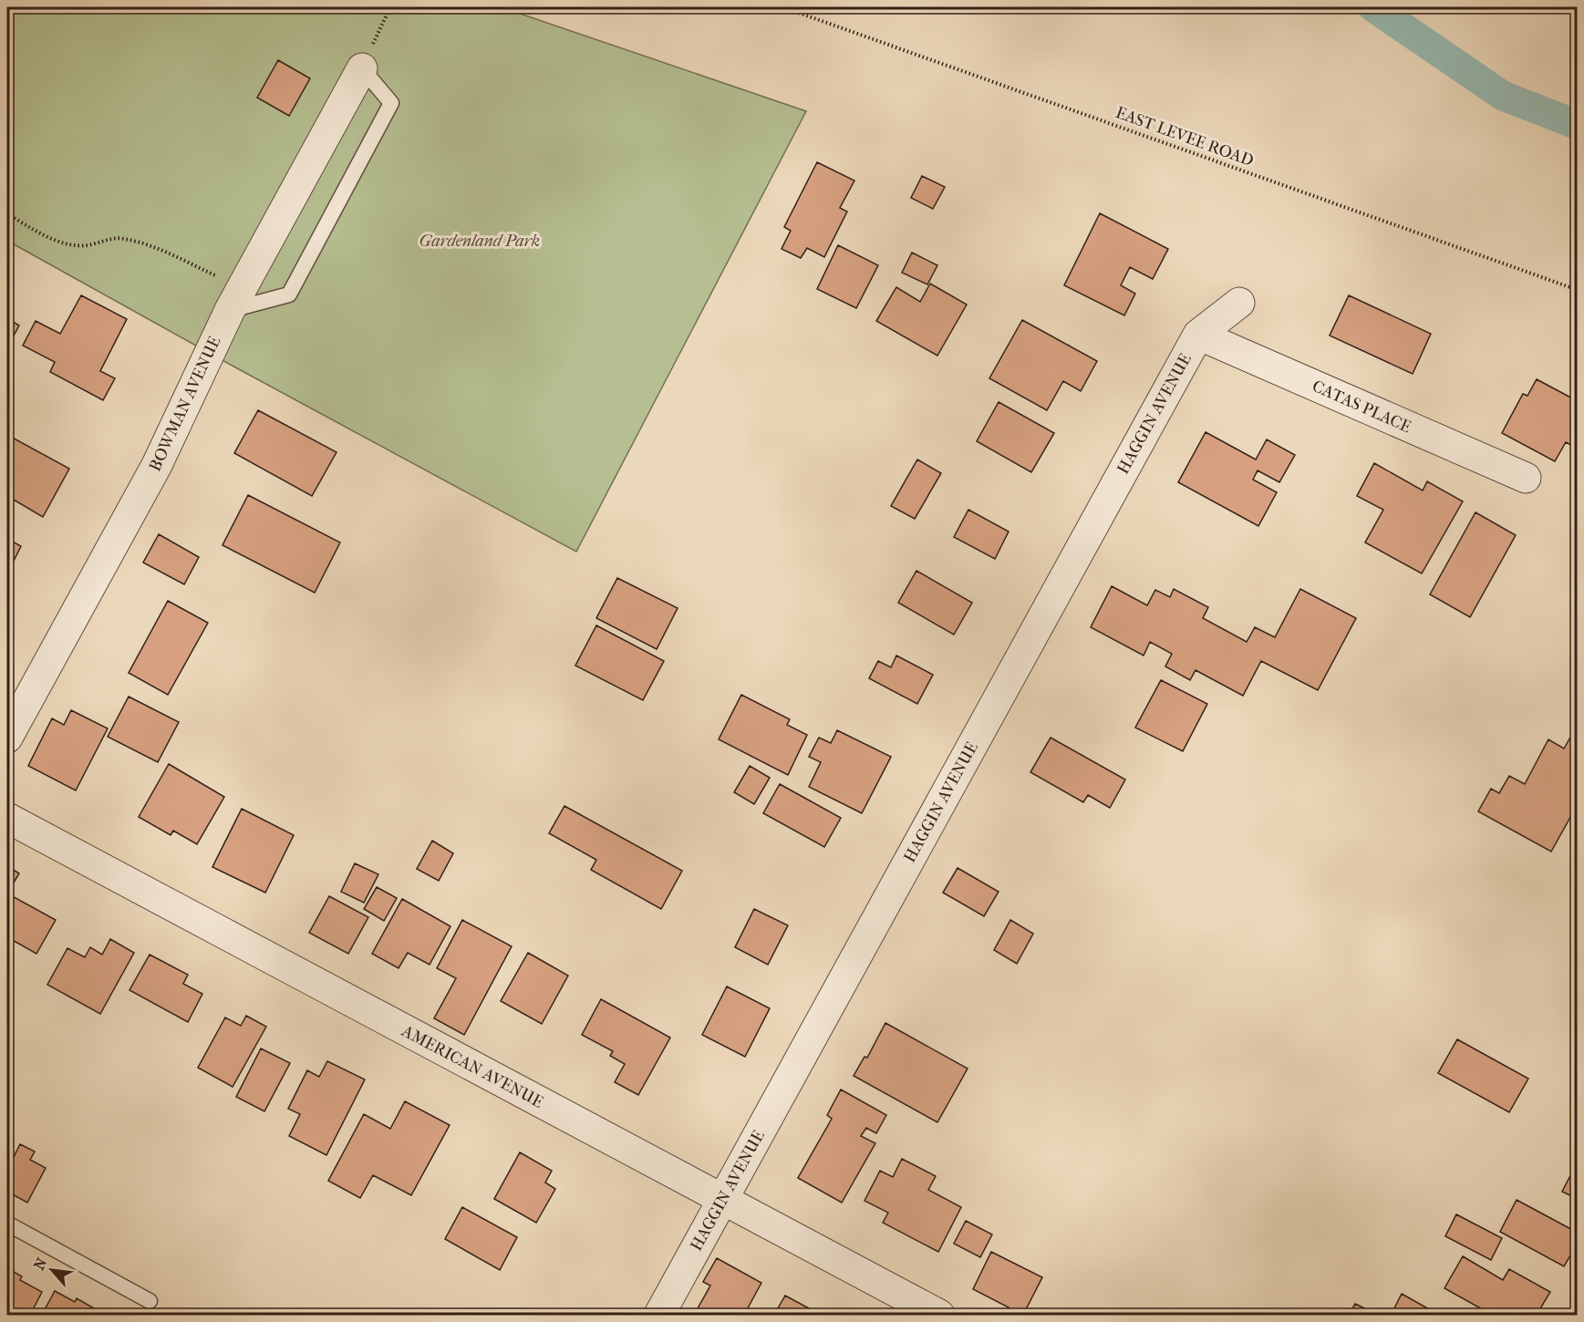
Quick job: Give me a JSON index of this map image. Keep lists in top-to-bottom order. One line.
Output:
{"streets":{"street":["BOWMAN AVENUE","CATAS PLACE","HAGGIN AVENUE","AMERICAN AVENUE"],"path":["EAST LEVEE ROAD"]},"crossings":[["CATAS PLACE","HAGGIN AVENUE"],["HAGGIN AVENUE","AMERICAN AVENUE"]],"parks":["Gardenland Park"],"north":"top left"}
